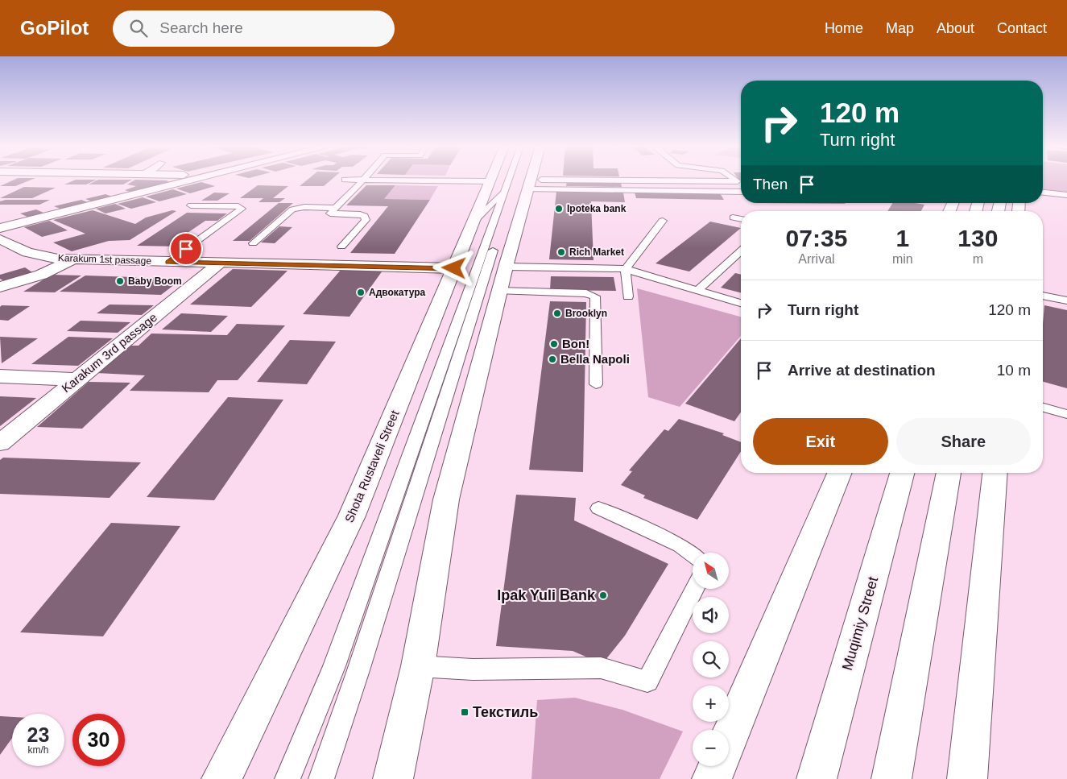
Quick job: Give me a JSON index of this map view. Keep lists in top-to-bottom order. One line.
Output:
{"streets":{"main road":["Karakum 1st passage","Karakum 3rd passage","Shota Rustaveli Street","Muqimiy Street"]},"crossings":[["Karakum 1st passage","Karakum 3rd passage"],["Karakum 1st passage","Shota Rustaveli Street"]],"places":{"other":["Ipoteka bank","Rich Market","Baby Boom","Адвокатура","Brooklyn","Bon!","Bella Napoli","Ipak Yuli Bank"],"transit":["Текстиль"]},"north":"top left","page":{"header":"GoPilot","search":"Search here","nav":["Home","Map","About","Contact"],"turn":["120 m","Turn right"],"then":"Then","eta":["07:35","Arrival","1","min","130","m"],"list":[{"name":"Turn right","value":"120 m"},{"name":"Arrive at destination","value":"10 m"}],"buttons":["Exit","Share"],"map_buttons":["+","−"],"speed":"23 km/h","limit":"30"}}
